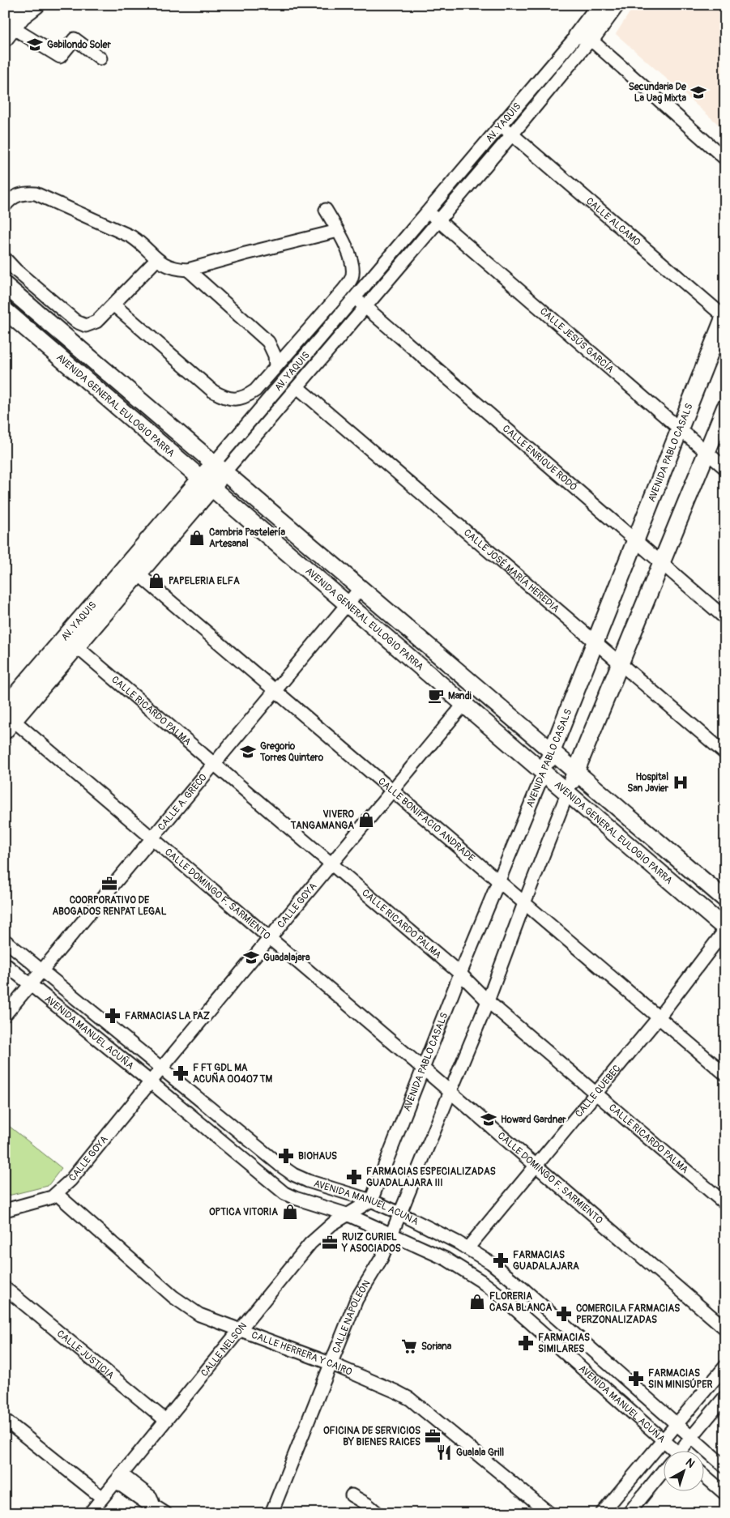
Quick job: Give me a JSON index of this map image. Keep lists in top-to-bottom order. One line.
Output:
{"streets":{"street":["AV. YAQUIS","CALLE ALCAMO","CALLE JESÚS GARCÍA","AVENIDA GENERAL EULOGIO PARRA","AVENIDA PABLO CASALS","CALLE ENRIQUE RODÓ","CALLE JOSÉ MARÍA HEREDIA","CALLE RICARDO PALMA","CALLE A. GRECO","CALLE BONIFACIO ANDRADE","CALLE DOMINGO F. SARMIENTO","CALLE GOYA","AVENIDA MANUEL ACUÑA","CALLE QUEBEC","CALLE NAPOLEÓN","CALLE NELSON","CALLE HERRERA Y CAIRO","CALLE JUSTICIA"]},"crossings":[["AV. YAQUIS","CALLE ALCAMO"],["AV. YAQUIS","CALLE JESÚS GARCÍA"],["AV. YAQUIS","AVENIDA GENERAL EULOGIO PARRA"],["AV. YAQUIS","CALLE ENRIQUE RODÓ"],["AV. YAQUIS","CALLE JOSÉ MARÍA HEREDIA"],["AV. YAQUIS","CALLE RICARDO PALMA"],["AV. YAQUIS","CALLE BONIFACIO ANDRADE"],["AV. YAQUIS","CALLE DOMINGO F. SARMIENTO"],["CALLE ALCAMO","AVENIDA PABLO CASALS"],["CALLE JESÚS GARCÍA","AVENIDA PABLO CASALS"],["AVENIDA GENERAL EULOGIO PARRA","AVENIDA PABLO CASALS"],["AVENIDA GENERAL EULOGIO PARRA","CALLE A. GRECO"],["AVENIDA GENERAL EULOGIO PARRA","CALLE GOYA"],["AVENIDA GENERAL EULOGIO PARRA","CALLE QUEBEC"],["AVENIDA PABLO CASALS","CALLE ENRIQUE RODÓ"],["AVENIDA PABLO CASALS","CALLE JOSÉ MARÍA HEREDIA"],["AVENIDA PABLO CASALS","CALLE RICARDO PALMA"],["AVENIDA PABLO CASALS","CALLE BONIFACIO ANDRADE"],["AVENIDA PABLO CASALS","CALLE DOMINGO F. SARMIENTO"],["AVENIDA PABLO CASALS","AVENIDA MANUEL ACUÑA"],["AVENIDA PABLO CASALS","CALLE NELSON"],["CALLE RICARDO PALMA","CALLE A. GRECO"],["CALLE RICARDO PALMA","CALLE GOYA"],["CALLE RICARDO PALMA","CALLE QUEBEC"],["CALLE A. GRECO","CALLE BONIFACIO ANDRADE"],["CALLE A. GRECO","CALLE DOMINGO F. SARMIENTO"],["CALLE A. GRECO","AVENIDA MANUEL ACUÑA"],["CALLE BONIFACIO ANDRADE","CALLE GOYA"],["CALLE BONIFACIO ANDRADE","CALLE QUEBEC"],["CALLE DOMINGO F. SARMIENTO","CALLE GOYA"],["CALLE DOMINGO F. SARMIENTO","CALLE QUEBEC"],["CALLE GOYA","AVENIDA MANUEL ACUÑA"],["CALLE GOYA","CALLE HERRERA Y CAIRO"],["AVENIDA MANUEL ACUÑA","CALLE QUEBEC"],["AVENIDA MANUEL ACUÑA","CALLE NAPOLEÓN"],["AVENIDA MANUEL ACUÑA","CALLE NELSON"],["CALLE NAPOLEÓN","CALLE HERRERA Y CAIRO"],["CALLE NELSON","CALLE HERRERA Y CAIRO"],["CALLE NELSON","CALLE JUSTICIA"]],"places":{"school or university":["Gabilondo Soler","Secundaria De La Uag Mixta","Gregorio Torres Quintero","Guadalajara","Howard Gardner"],"shop":["Cambria Pastelería Artesanal","PAPELERIA ELFA","VIVERO TANGAMANGA","OPTICA VITORIA","FLORERIA CASA BLANCA"],"cafe":["Mandi"],"hospital":["Hospital San Javier"],"office":["COORPORATIVO DE ABOGADOS RENPAT LEGAL","RUIZ CURIEL Y ASOCIADOS","OFICINA DE SERVICIOS BY BIENES RAICES"],"pharmacy":["FARMACIAS LA PAZ","F FT GDL MA ACUÑA 00407 TM","BIOHAUS","FARMACIAS ESPECIALIZADAS GUADALAJARA III","FARMACIAS GUADALAJARA","COMERCILA FARMACIAS PERZONALIZADAS","FARMACIAS SIMILARES","FARMACIAS SIN MINISÚPER"],"supermarket":["Soriana"],"restaurant":["Gualala Grill"]},"north":"top right"}
